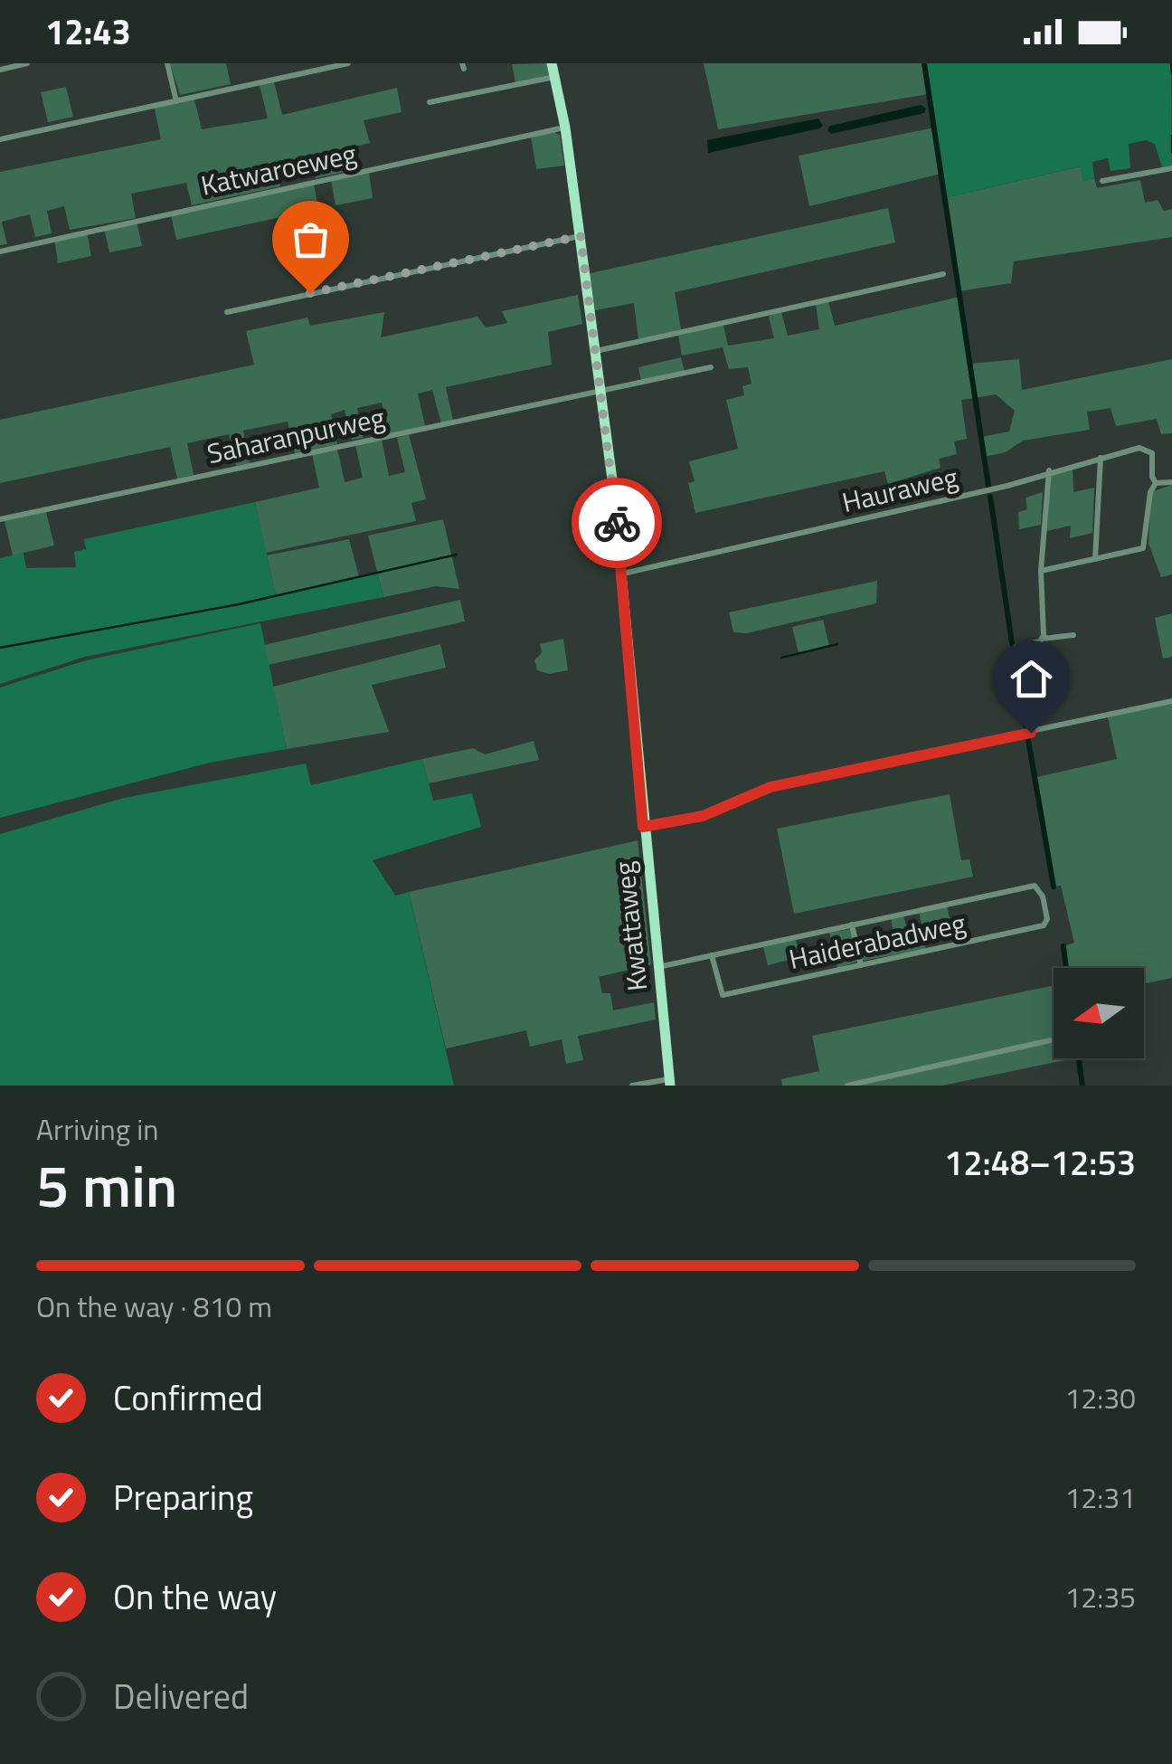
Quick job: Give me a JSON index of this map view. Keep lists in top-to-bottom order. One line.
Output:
{"streets":{"main road":["Kwattaweg"],"street":["Katwaroeweg","Saharanpurweg","Hauraweg","Haiderabadweg"]},"crossings":[["Katwaroeweg","Kwattaweg"],["Saharanpurweg","Kwattaweg"],["Hauraweg","Kwattaweg"]],"north":"left","page":{"status":"12:43","heading":["5 min","Arriving in","12:48–12:53"],"bar":"On the way · 810 m","list":[["Confirmed","12:30"],["Preparing","12:31"],["On the way","12:35"],"Delivered"]}}
